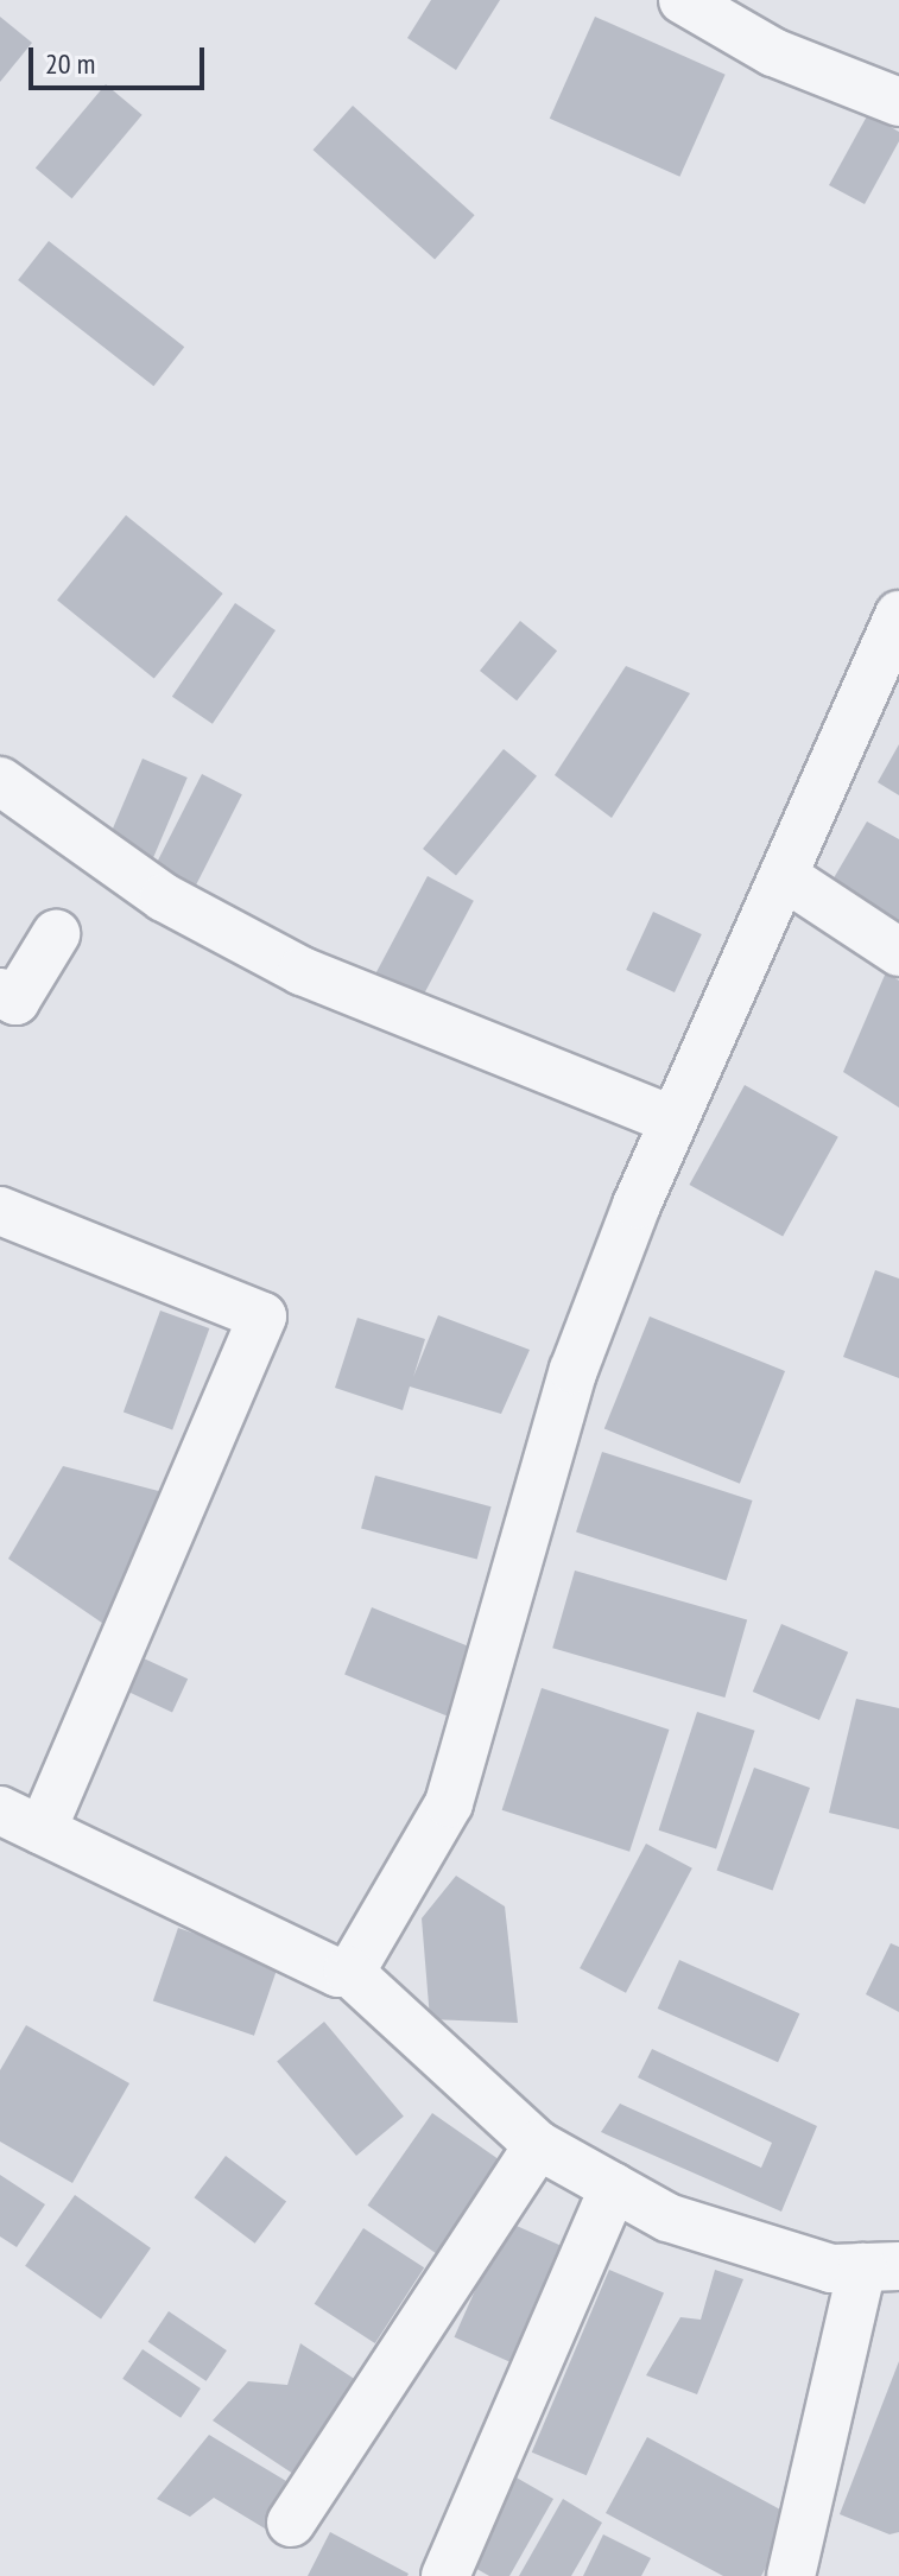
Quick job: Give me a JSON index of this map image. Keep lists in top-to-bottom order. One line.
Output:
{"scale_bar":"20 m"}
